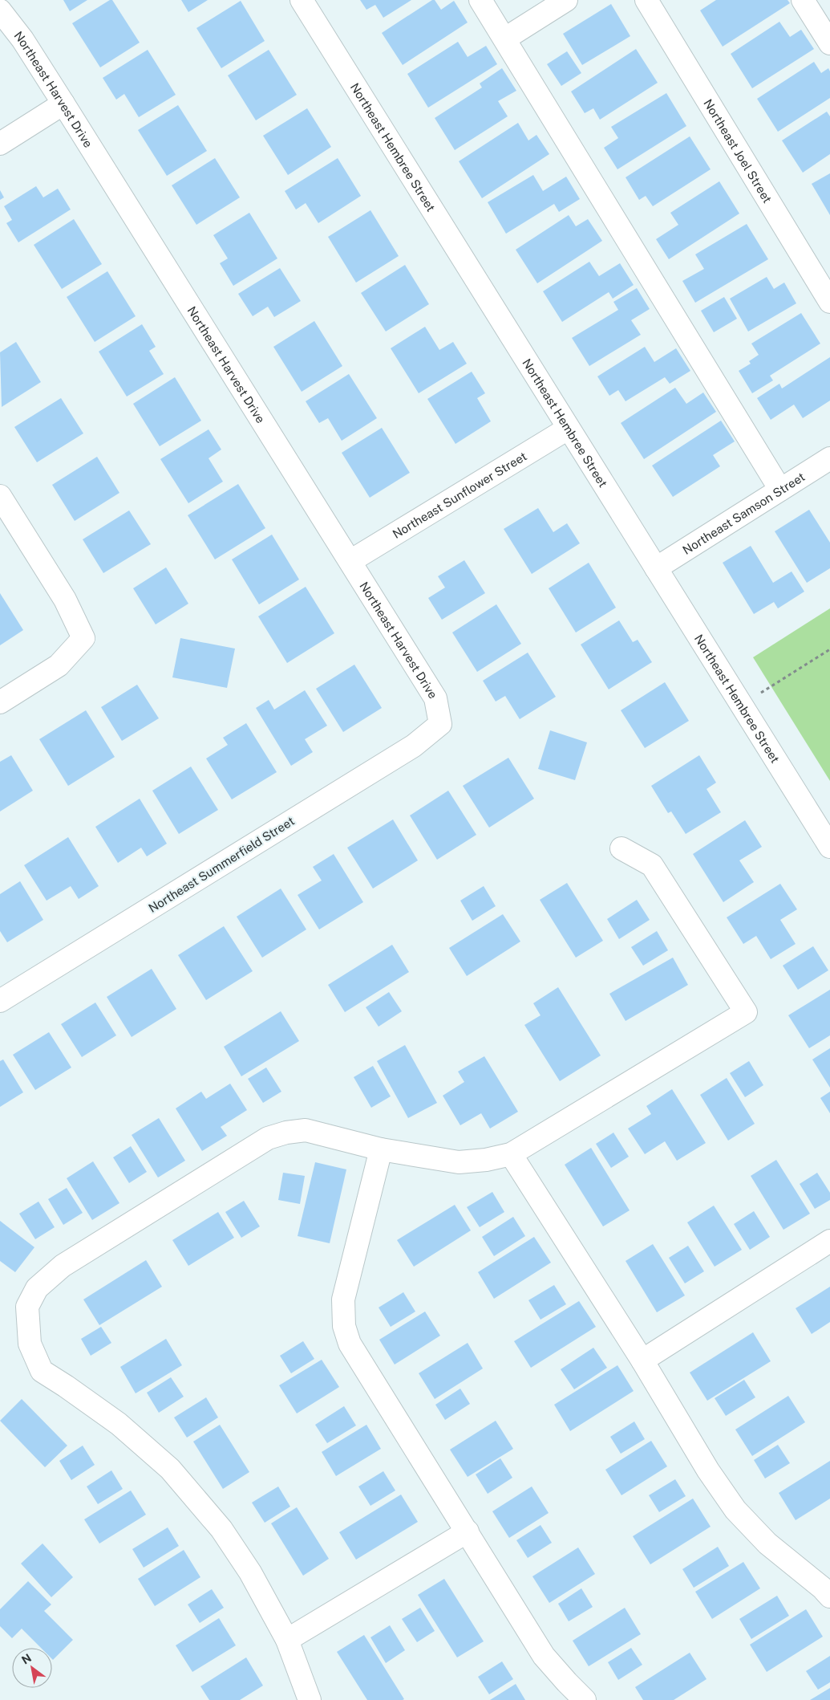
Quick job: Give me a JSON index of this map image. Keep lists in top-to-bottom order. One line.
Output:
{"streets":{"street":["Northeast Harvest Drive","Northeast Hembree Street","Northeast Joel Street","Northeast Sunflower Street","Northeast Samson Street","Northeast Summerfield Street"]},"crossings":[["Northeast Harvest Drive","Northeast Sunflower Street"],["Northeast Harvest Drive","Northeast Summerfield Street"],["Northeast Hembree Street","Northeast Sunflower Street"],["Northeast Hembree Street","Northeast Samson Street"]],"north":"top left"}
